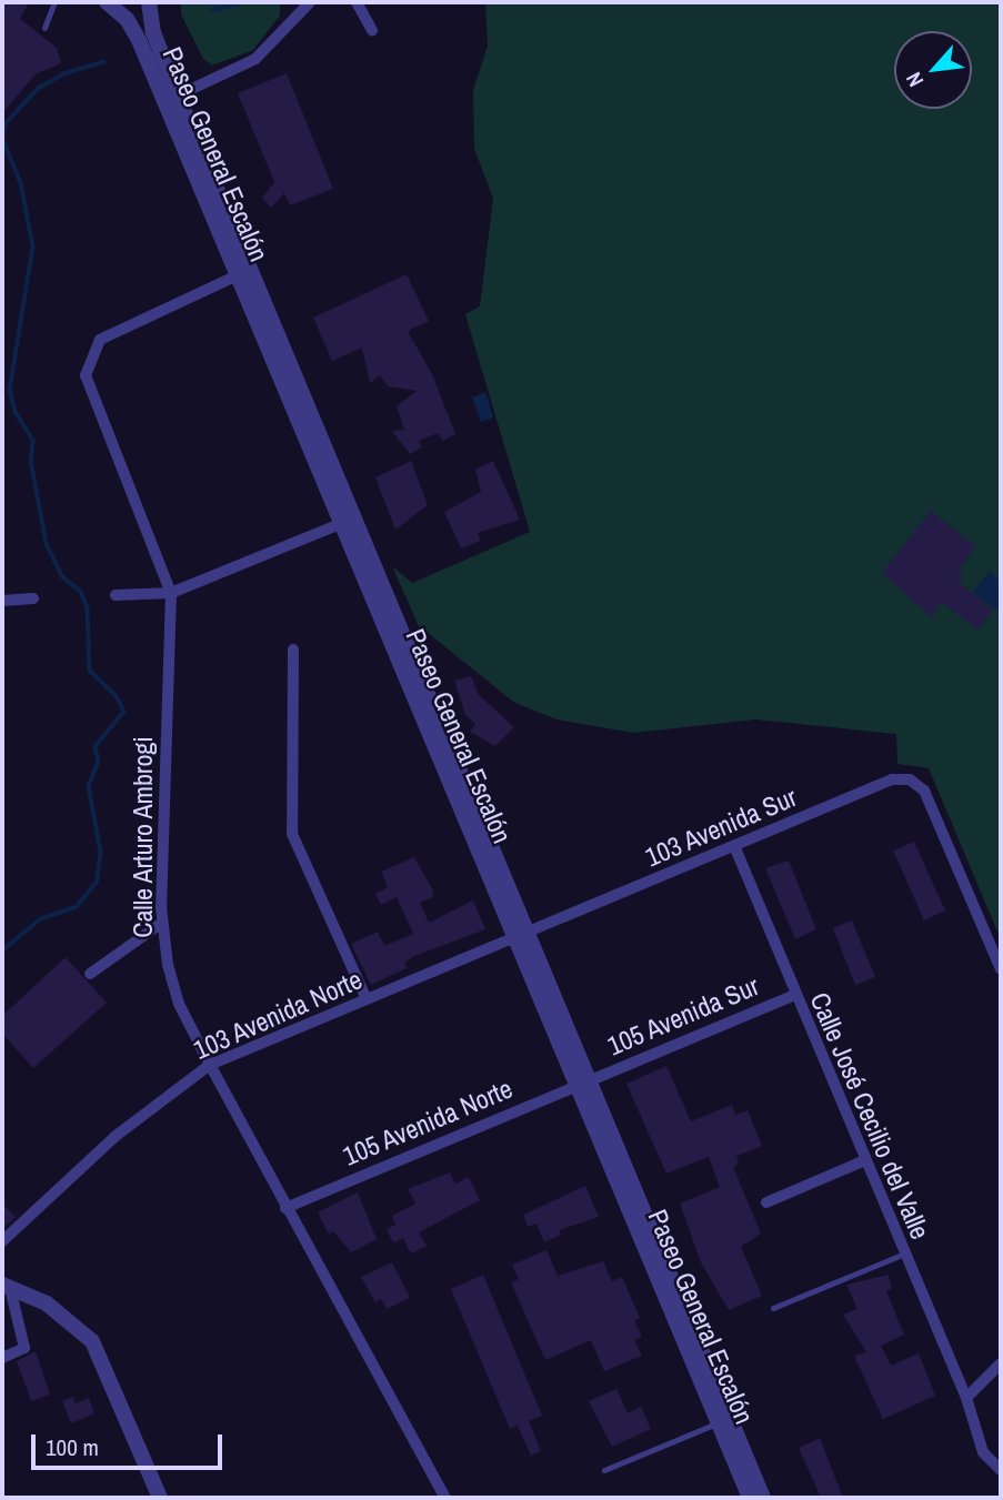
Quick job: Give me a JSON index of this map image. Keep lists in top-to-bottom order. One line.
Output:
{"streets":{"street":["Paseo General Escalón","103 Avenida Sur","Calle Arturo Ambrogi","103 Avenida Norte","105 Avenida Sur","Calle José Cecilio del Valle","105 Avenida Norte"]},"crossings":[["Paseo General Escalón","103 Avenida Sur"],["Paseo General Escalón","Calle Arturo Ambrogi"],["Paseo General Escalón","103 Avenida Norte"],["Paseo General Escalón","105 Avenida Sur"],["Paseo General Escalón","105 Avenida Norte"],["103 Avenida Sur","103 Avenida Norte"],["103 Avenida Sur","Calle José Cecilio del Valle"],["Calle Arturo Ambrogi","103 Avenida Norte"],["Calle Arturo Ambrogi","105 Avenida Norte"],["105 Avenida Sur","Calle José Cecilio del Valle"],["105 Avenida Sur","105 Avenida Norte"]],"scale_bar":"100 m","north":"bottom left"}
